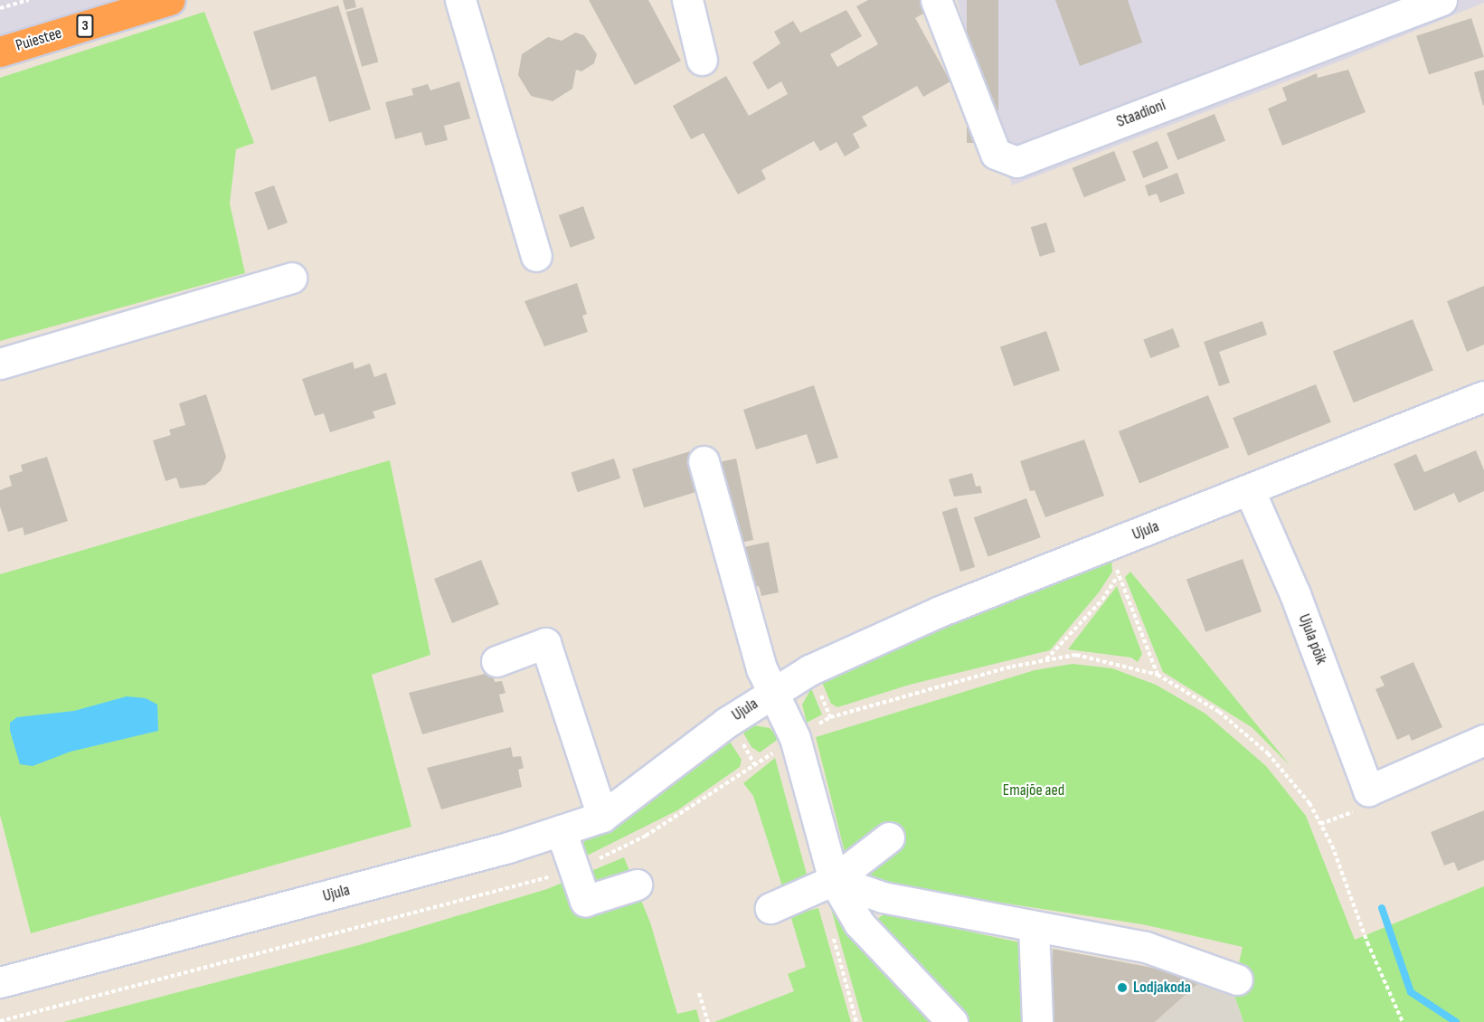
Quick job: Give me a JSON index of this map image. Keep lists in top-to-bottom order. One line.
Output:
{"streets":{"highway":["3","Puiestee"],"street":["Staadioni","Ujula","Ujula põik"]},"crossings":[["Ujula","Ujula põik"]],"parks":["Emajõe aed"],"places":["Lodjakoda"]}
